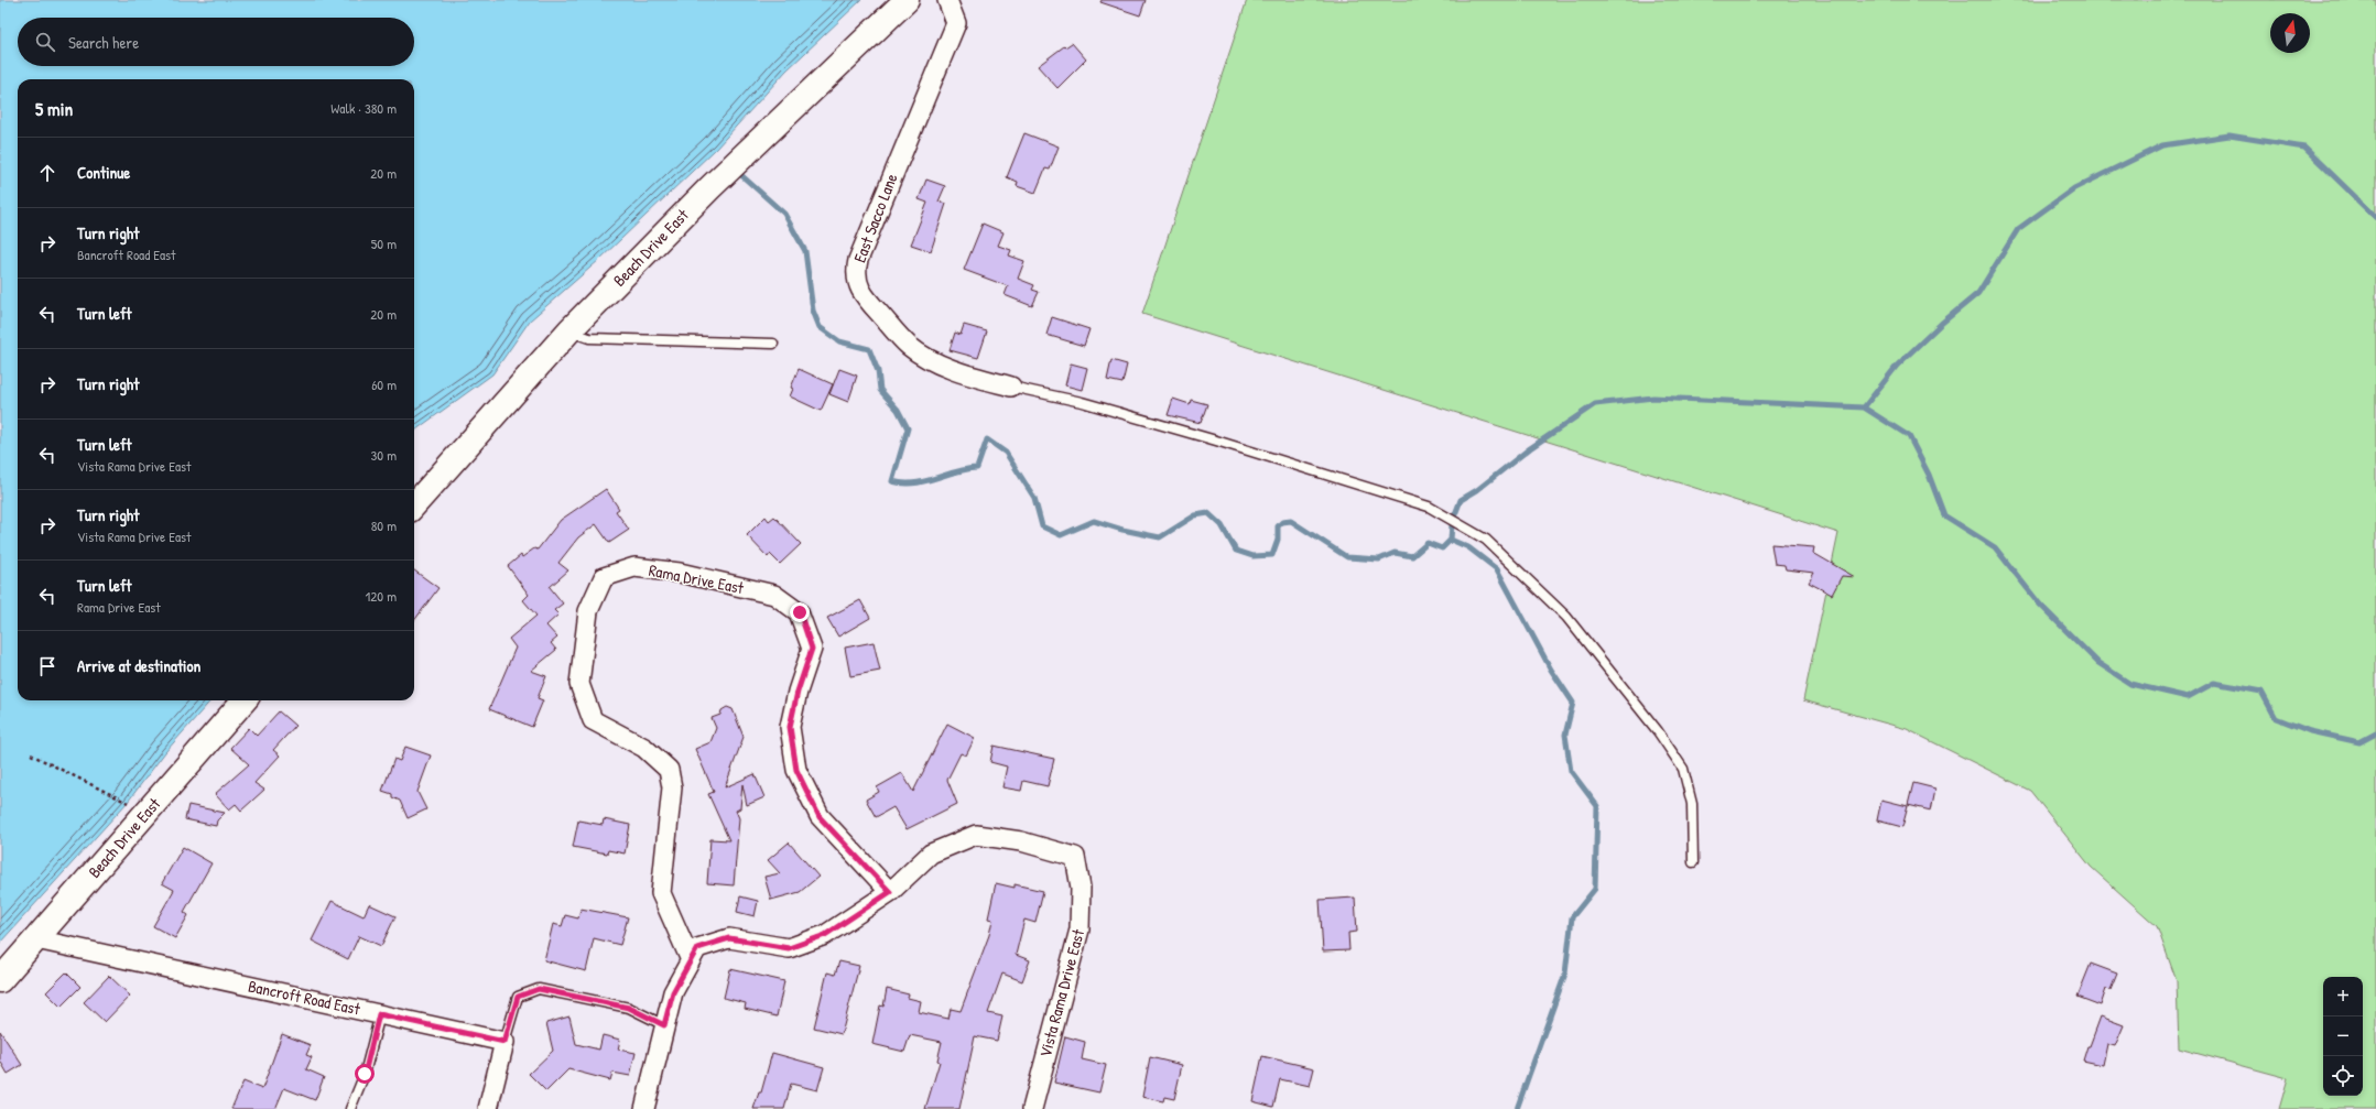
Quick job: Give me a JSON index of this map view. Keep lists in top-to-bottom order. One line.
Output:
{"streets":{"main road":["Beach Drive East"],"street":["East Sacco Lane","Rama Drive East","Vista Rama Drive East","Bancroft Road East"]},"crossings":[["Beach Drive East","Bancroft Road East"],["Rama Drive East","Vista Rama Drive East"]],"north":"top","page":{"search":"Search here","heading":["5 min","Walk · 380 m"],"list":[["Continue","20 m"],["Turn right","Bancroft Road East","50 m"],["Turn left","20 m"],["Turn right","60 m"],["Turn left","Vista Rama Drive East","30 m"],["Turn right","Vista Rama Drive East","80 m"],["Turn left","Rama Drive East","120 m"],"Arrive at destination"],"map_buttons":["+","−"]}}
